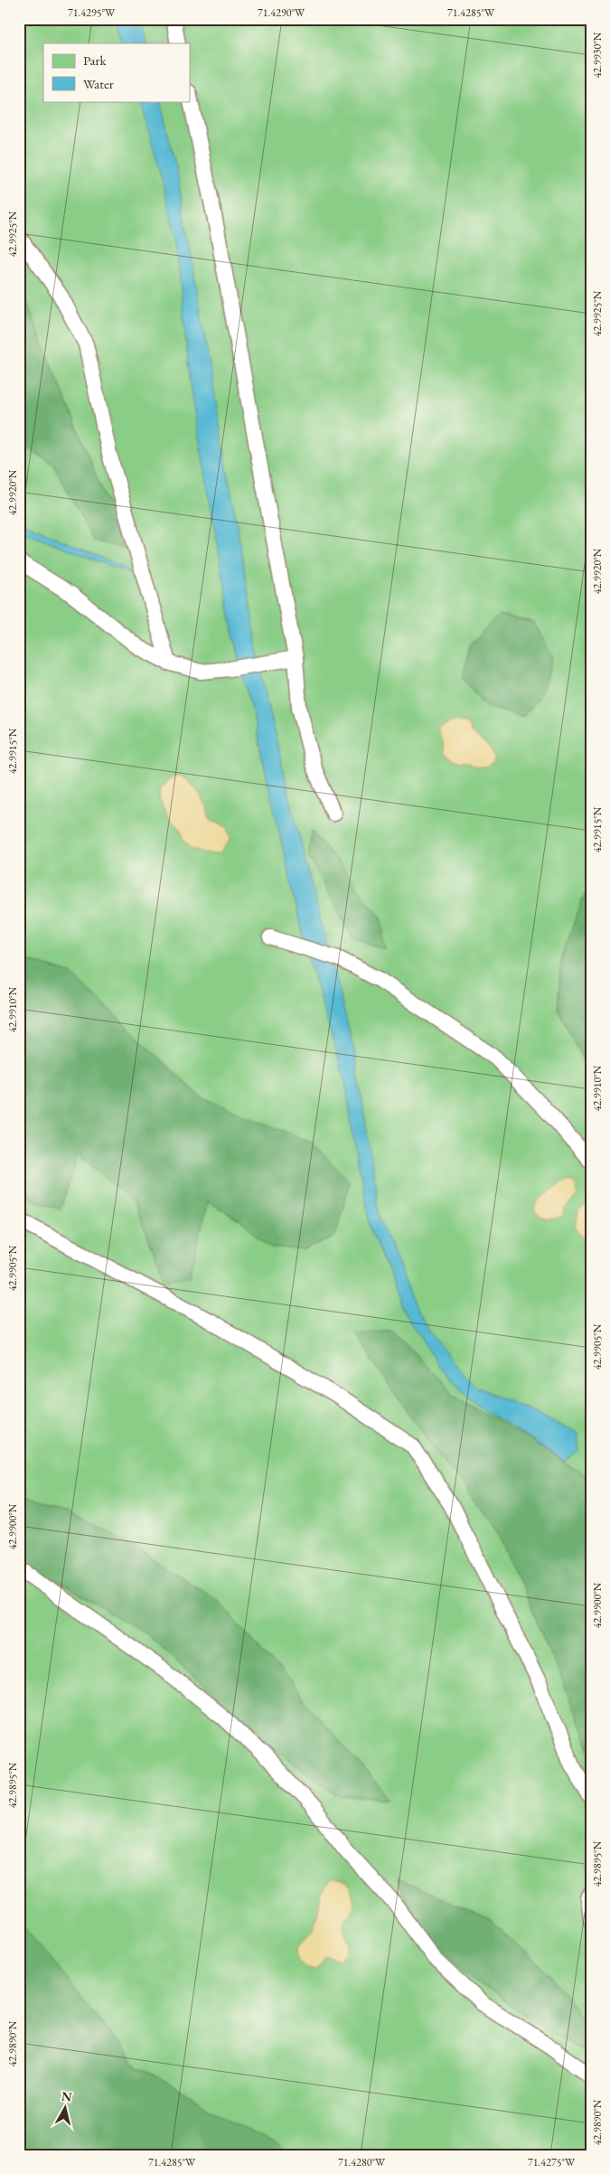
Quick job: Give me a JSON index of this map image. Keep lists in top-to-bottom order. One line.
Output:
{"legend":["Park","Water"],"north":"top","coordinates":["71.4295°W","71.4290°W","71.4285°W","42.9930°N","42.9925°N","42.9920°N","42.9915°N","42.9910°N","42.9905°N","42.9900°N","42.9895°N","42.9890°N","71.4280°W","71.4275°W"]}
